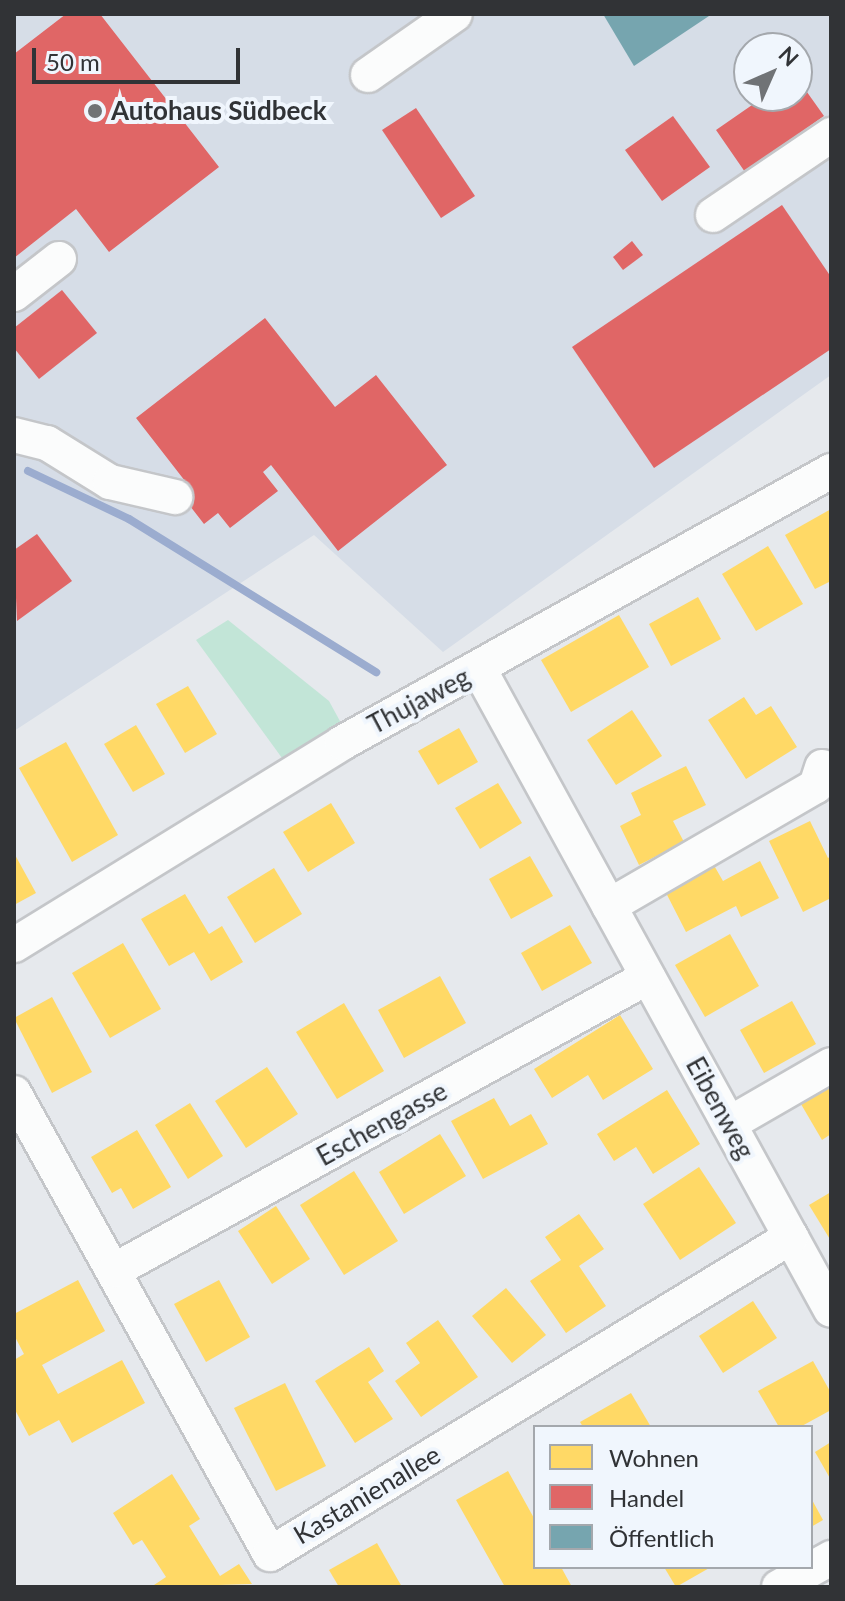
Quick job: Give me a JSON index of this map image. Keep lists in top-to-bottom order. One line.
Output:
{"streets":{"street":["Thujaweg","Eibenweg","Eschengasse","Kastanienallee"]},"crossings":[["Thujaweg","Eibenweg"],["Eibenweg","Eschengasse"],["Eibenweg","Kastanienallee"],["Eschengasse","Kastanienallee"]],"places":["Autohaus Südbeck"],"legend":["Wohnen","Handel","Öffentlich"],"scale_bar":"50 m","north":"top right"}
